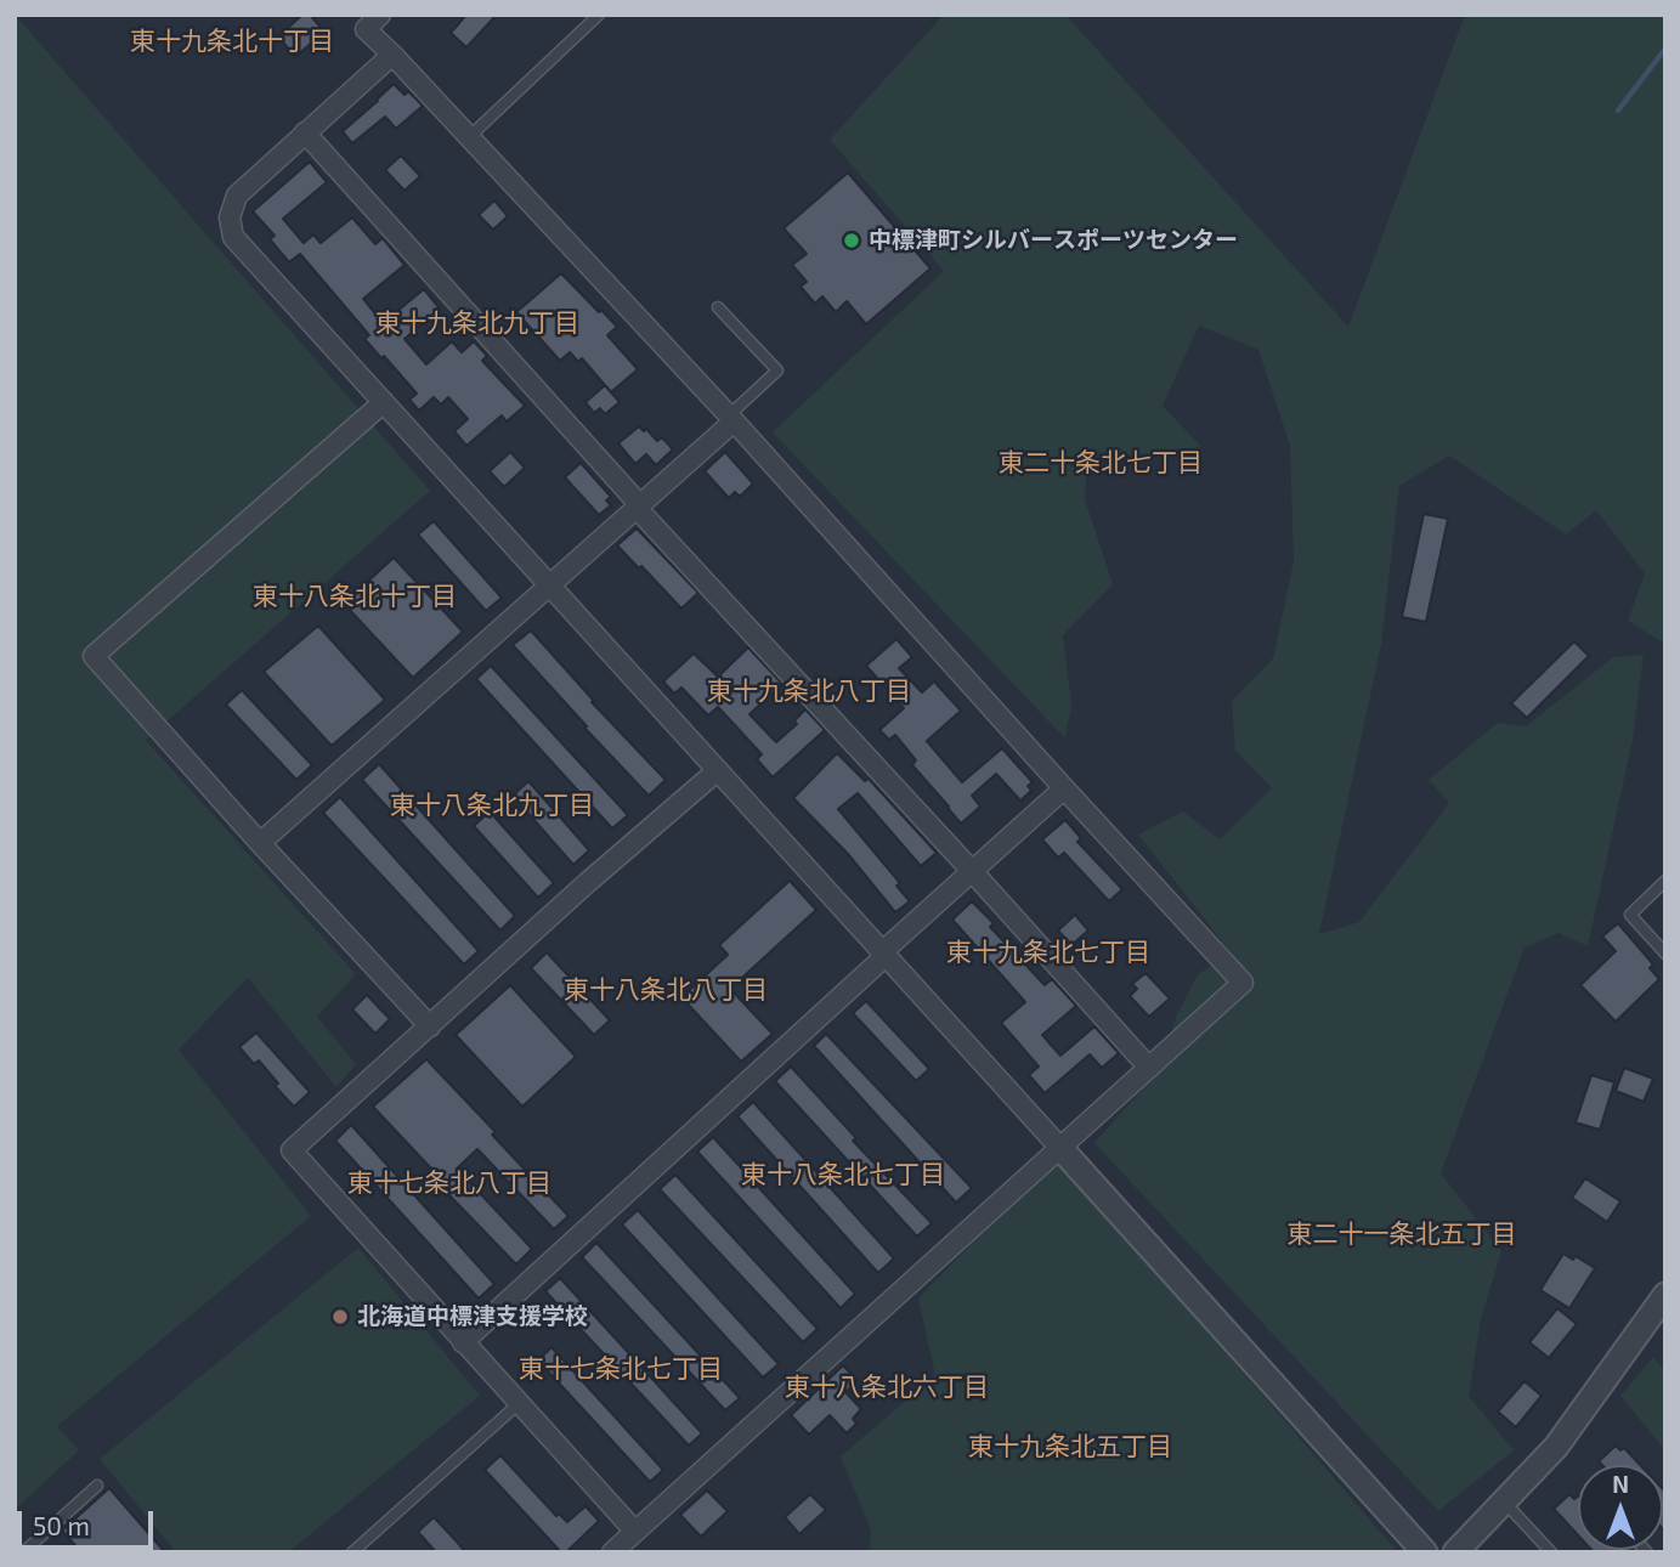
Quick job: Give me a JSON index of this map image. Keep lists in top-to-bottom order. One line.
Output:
{"districts":["東十九条北十丁目","東十九条北九丁目","東二十条北七丁目","東十八条北十丁目","東十九条北八丁目","東十八条北九丁目","東十九条北七丁目","東十八条北八丁目","東十八条北七丁目","東十七条北八丁目","東二十一条北五丁目","東十七条北七丁目","東十八条北六丁目","東十九条北五丁目"],"places":["中標津町シルバースポーツセンター","北海道中標津支援学校"],"scale_bar":"50 m","north":"top"}
